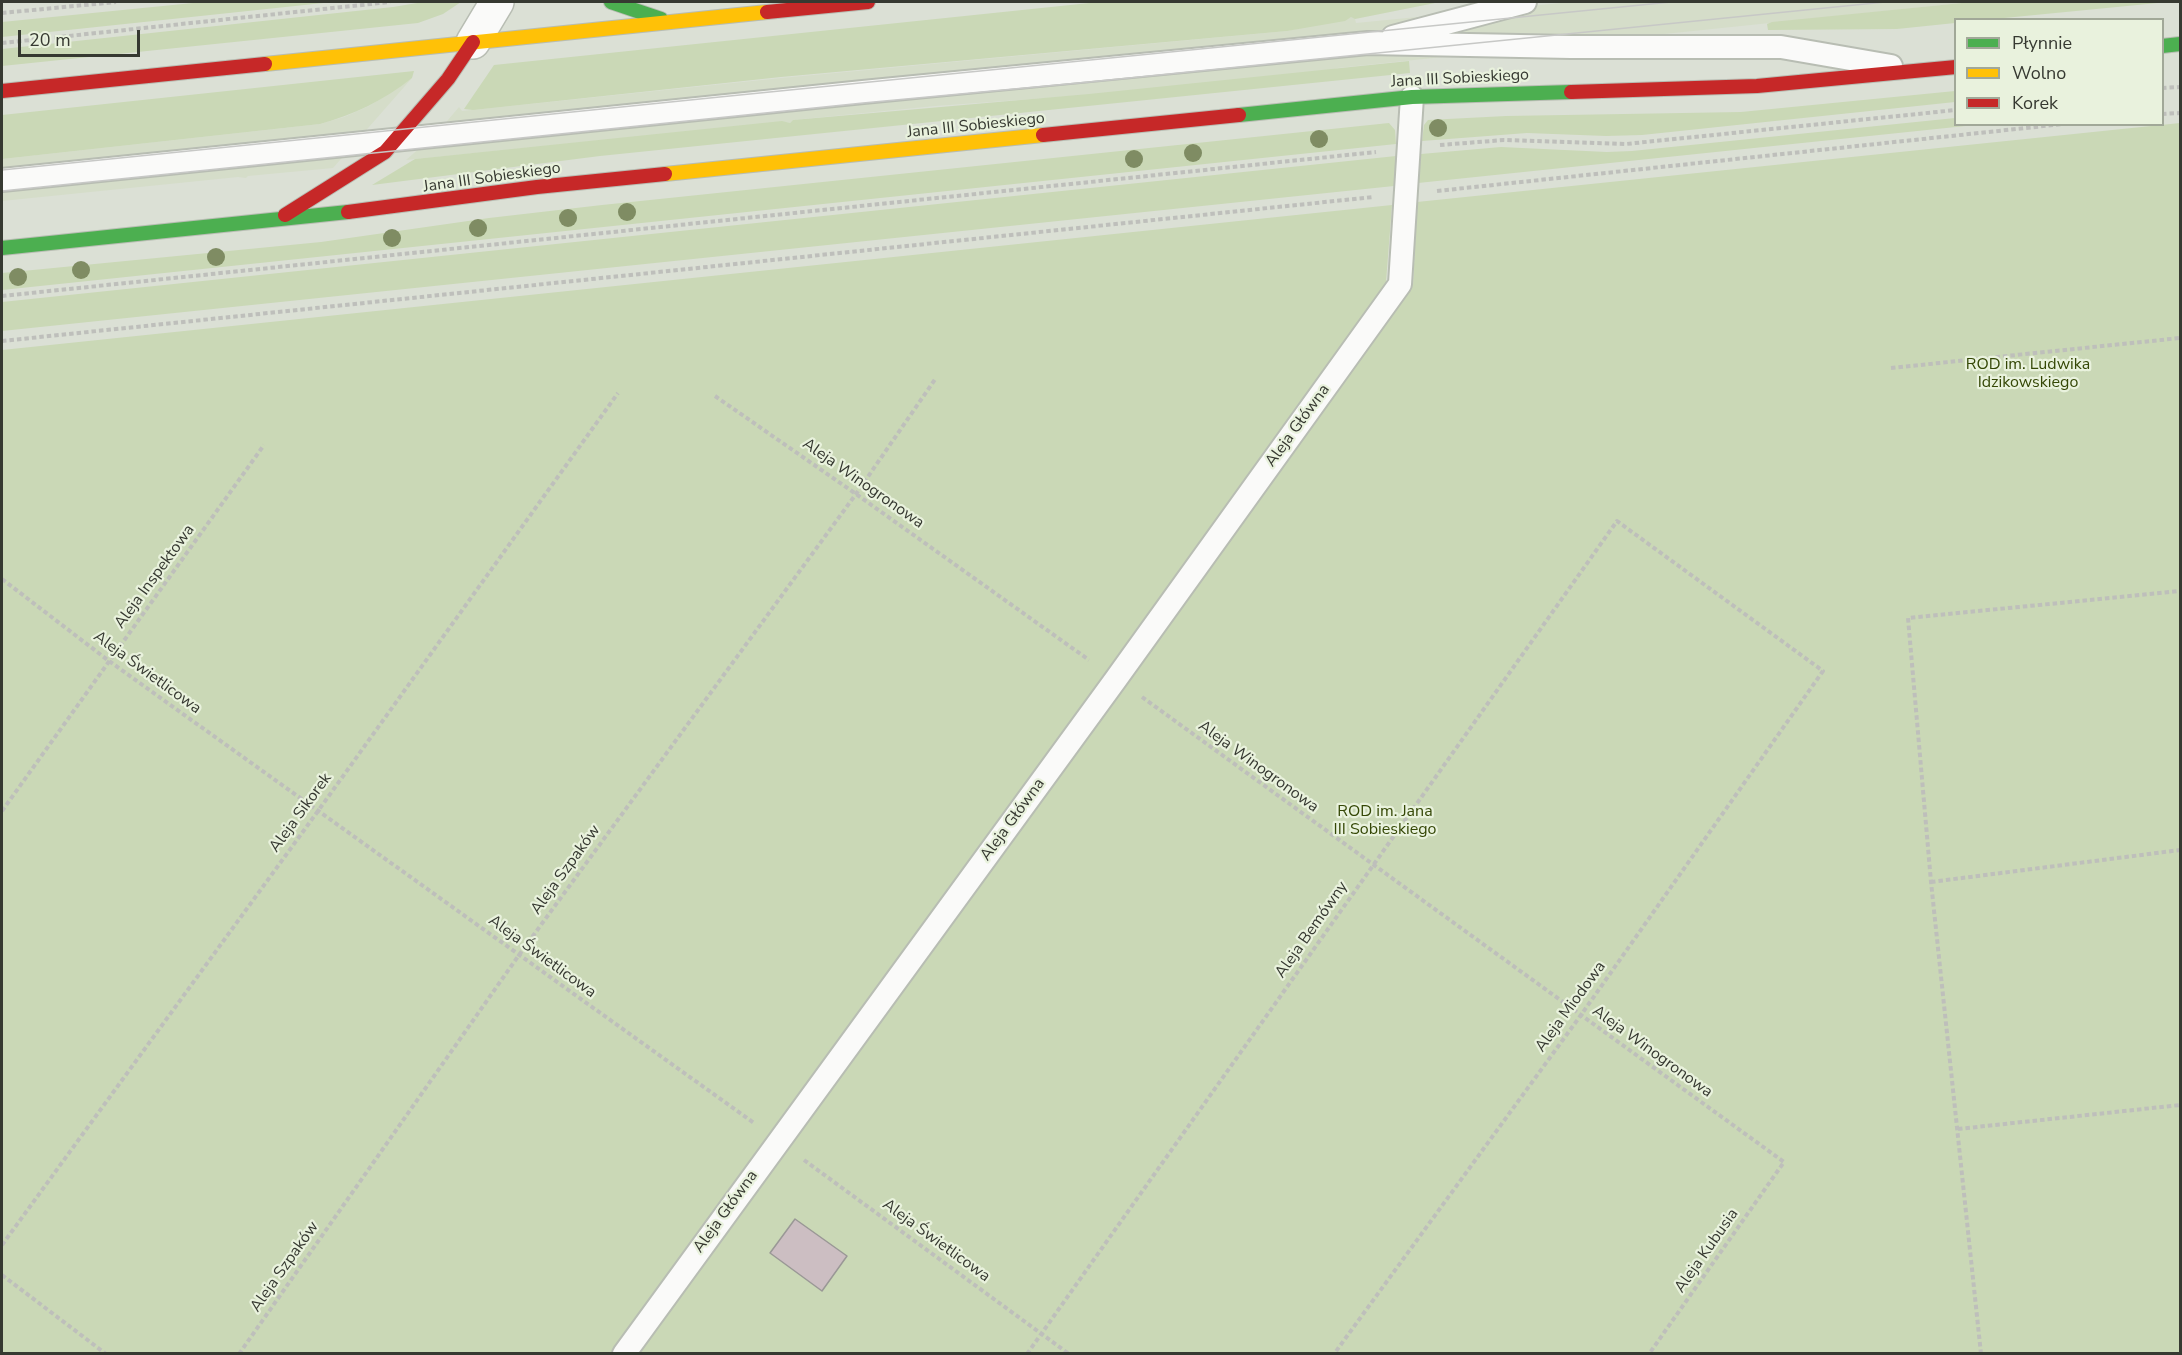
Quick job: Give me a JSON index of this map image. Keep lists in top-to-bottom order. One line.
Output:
{"streets":{"main road":["Jana III Sobieskiego"],"lane":["Aleja Główna"],"path":["Aleja Winogronowa","Aleja Inspektowa","Aleja Świetlicowa","Aleja Sikorek","Aleja Szpaków","Aleja Bemówny","Aleja Miodowa","Aleja Kubusia"]},"crossings":[["Aleja Główna","Aleja Winogronowa"],["Aleja Główna","Aleja Świetlicowa"],["Aleja Winogronowa","Aleja Szpaków"],["Aleja Winogronowa","Aleja Bemówny"],["Aleja Winogronowa","Aleja Miodowa"],["Aleja Winogronowa","Aleja Kubusia"],["Aleja Inspektowa","Aleja Świetlicowa"],["Aleja Świetlicowa","Aleja Sikorek"],["Aleja Świetlicowa","Aleja Szpaków"],["Aleja Świetlicowa","Aleja Bemówny"],["Aleja Bemówny","Aleja Miodowa"]],"parks":["ROD im. Ludwika Idzikowskiego","ROD im. Jana III Sobieskiego"],"legend":["Płynnie","Wolno","Korek"],"scale_bar":"20 m"}
